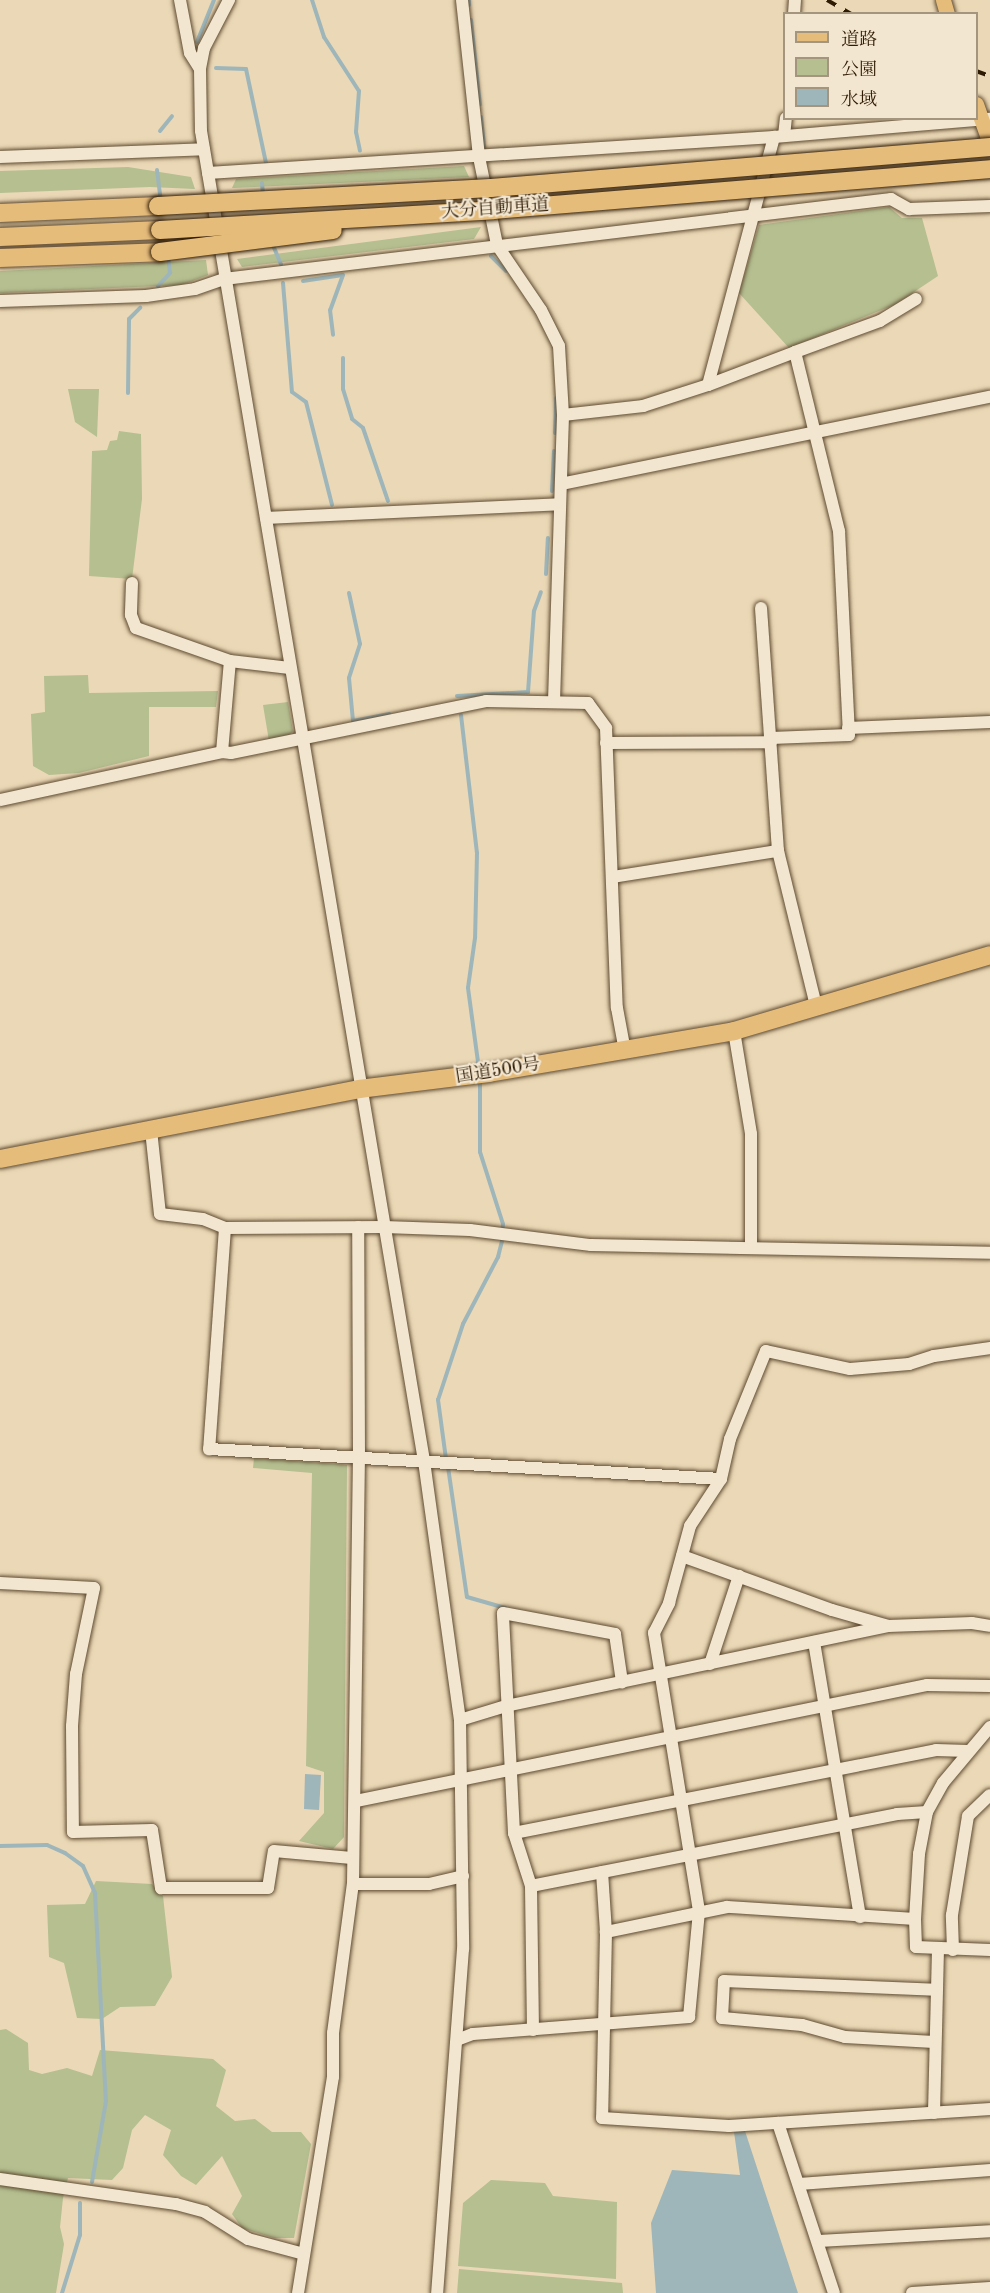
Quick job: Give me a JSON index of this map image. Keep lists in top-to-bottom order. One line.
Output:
{"streets":{"highway":["大分自動車道","国道500号"]},"legend":["道路","公園","水域"]}
